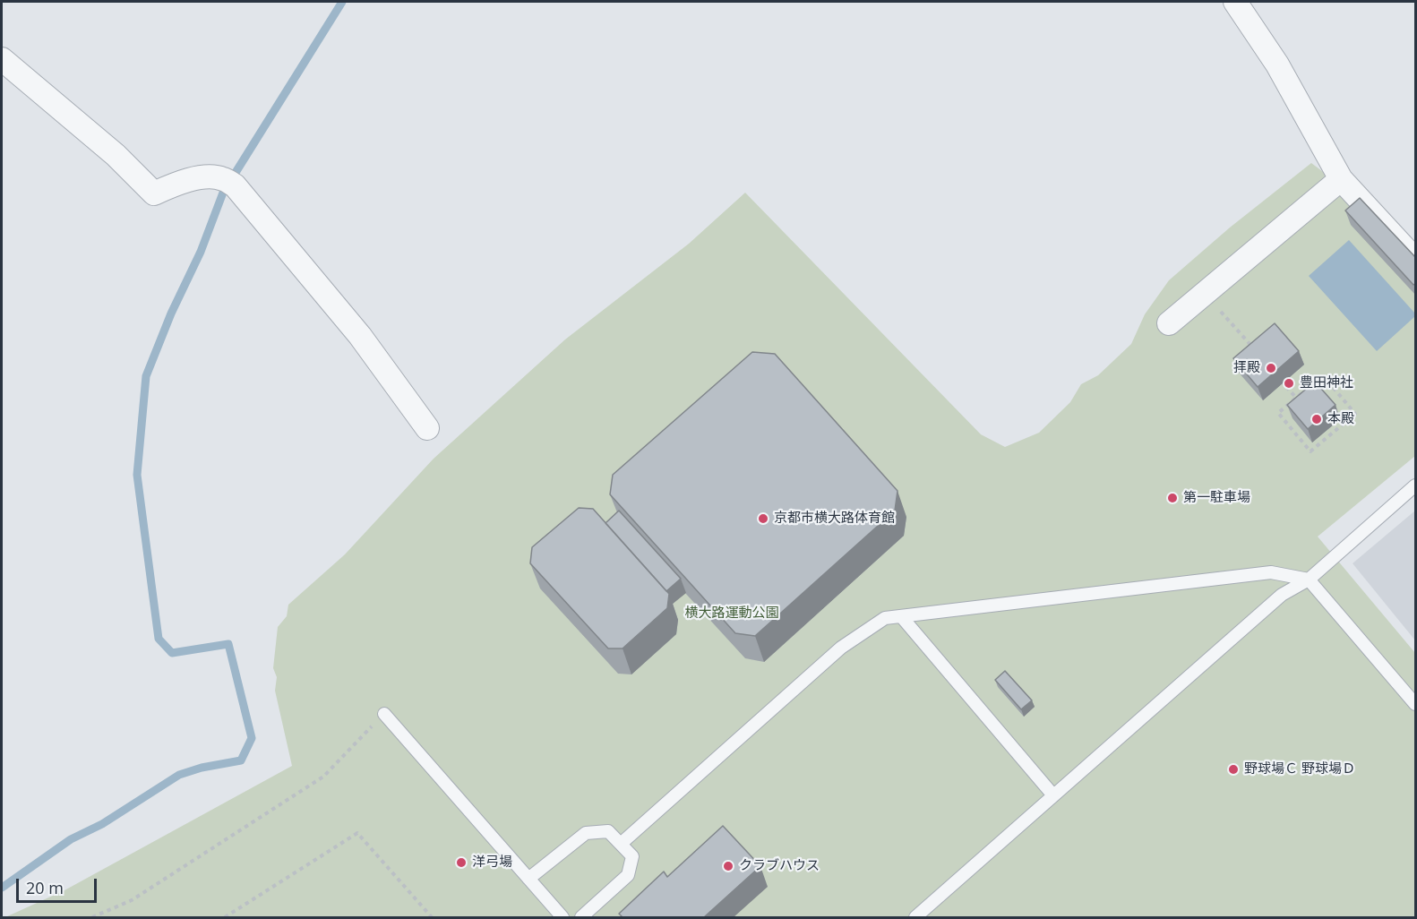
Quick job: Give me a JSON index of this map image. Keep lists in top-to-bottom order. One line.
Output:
{"parks":["横大路運動公園"],"places":["拝殿","豊田神社","本殿","第一駐車場","京都市横大路体育館","野球場Ｃ 野球場Ｄ","洋弓場","クラブハウス"],"scale_bar":"20 m"}
